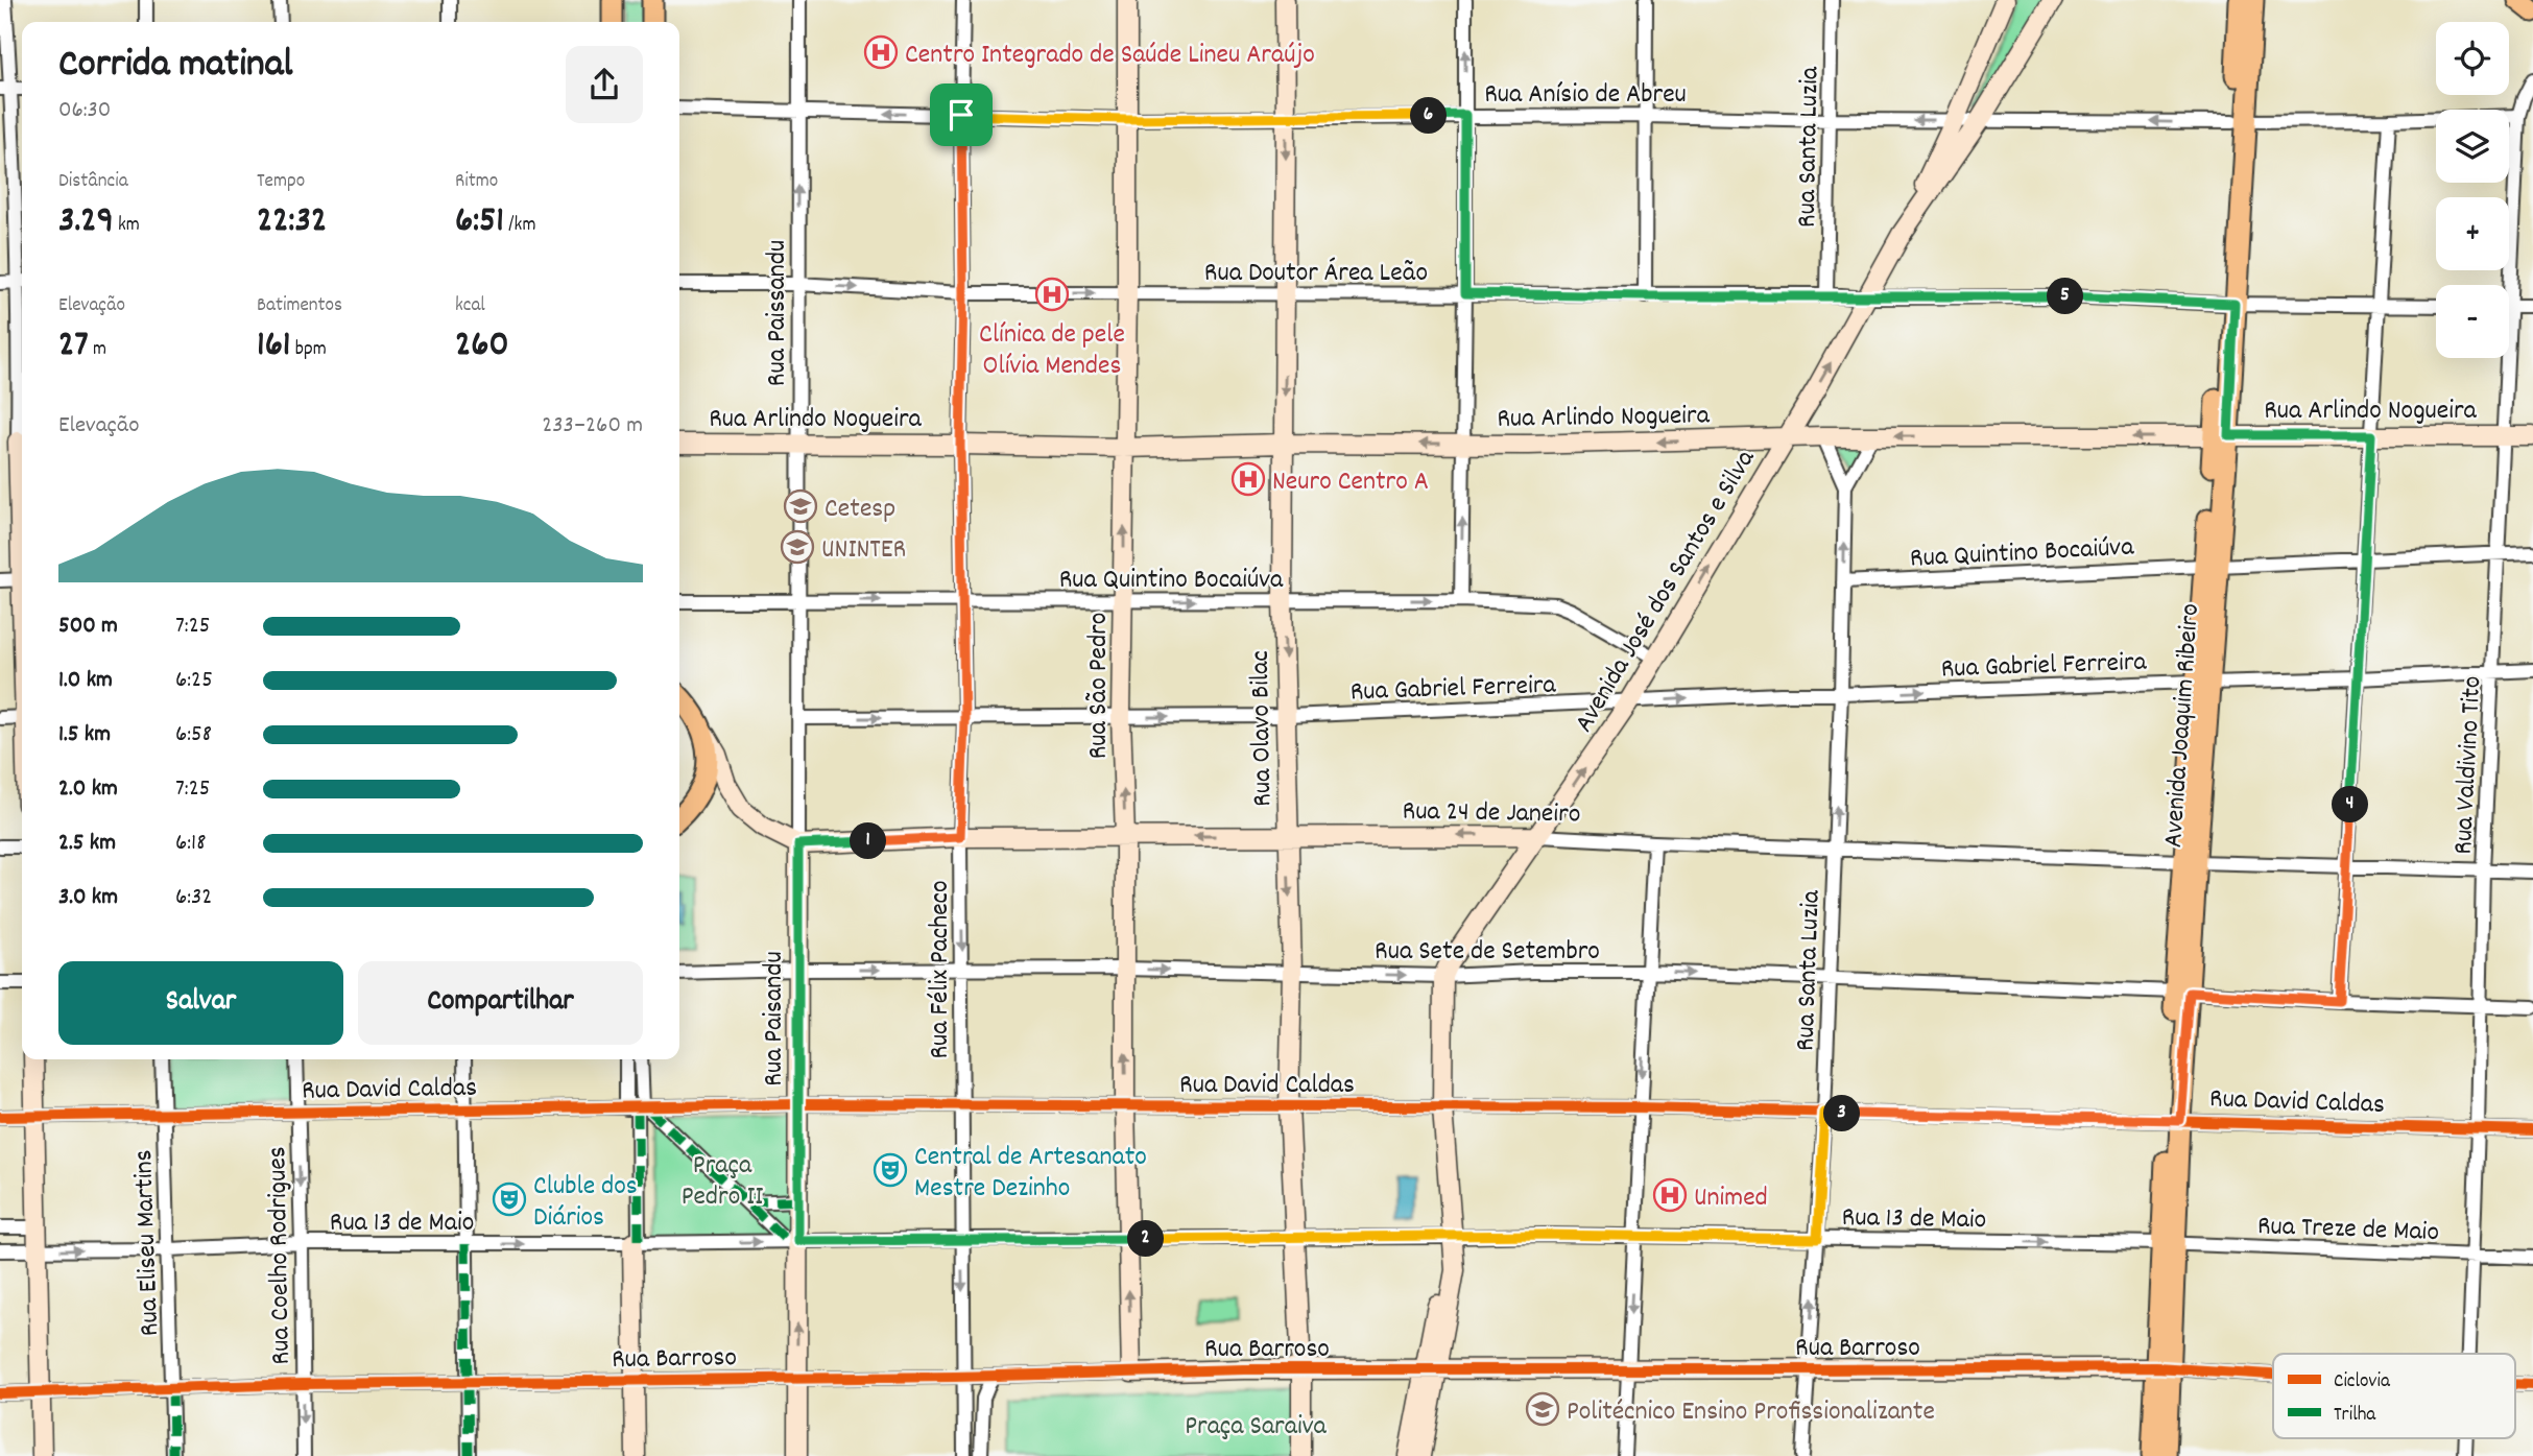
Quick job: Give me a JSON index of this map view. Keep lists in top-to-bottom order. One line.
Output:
{"streets":{"main road":["Avenida Joaquim Ribeiro"],"street":["Rua Anísio de Abreu","Rua Santa Luzia","Rua Doutor Área Leão","Rua Paissandu","Rua Arlindo Nogueira","Rua Quintino Bocaiúva","Avenida José dos Santos e Silva","Rua Gabriel Ferreira","Rua São Pedro","Rua Olavo Bilac","Rua Valdivino Tito","Rua 24 de Janeiro","Rua Sete de Setembro","Rua Félix Pacheco","Rua Paisandu","Rua David Caldas","Rua 13 de Maio","Rua Treze de Maio","Rua Eliseu Martins","Rua Coelho Rodrigues","Rua Barroso"]},"crossings":[["Rua Anísio de Abreu","Rua Santa Luzia"],["Rua Anísio de Abreu","Rua Paissandu"],["Rua Anísio de Abreu","Avenida José dos Santos e Silva"],["Rua Anísio de Abreu","Rua São Pedro"],["Rua Anísio de Abreu","Avenida Joaquim Ribeiro"],["Rua Anísio de Abreu","Rua Olavo Bilac"],["Rua Anísio de Abreu","Rua Valdivino Tito"],["Rua Anísio de Abreu","Rua Félix Pacheco"],["Rua Santa Luzia","Rua Doutor Área Leão"],["Rua Santa Luzia","Rua Arlindo Nogueira"],["Rua Santa Luzia","Rua Quintino Bocaiúva"],["Rua Santa Luzia","Rua Gabriel Ferreira"],["Rua Santa Luzia","Rua 24 de Janeiro"],["Rua Santa Luzia","Rua Sete de Setembro"],["Rua Santa Luzia","Rua David Caldas"],["Rua Santa Luzia","Rua 13 de Maio"],["Rua Santa Luzia","Rua Barroso"],["Rua Doutor Área Leão","Rua Paissandu"],["Rua Doutor Área Leão","Avenida José dos Santos e Silva"],["Rua Doutor Área Leão","Rua São Pedro"],["Rua Doutor Área Leão","Avenida Joaquim Ribeiro"],["Rua Doutor Área Leão","Rua Olavo Bilac"],["Rua Doutor Área Leão","Rua Félix Pacheco"],["Rua Paissandu","Rua Arlindo Nogueira"],["Rua Paissandu","Rua Quintino Bocaiúva"],["Rua Paissandu","Rua Gabriel Ferreira"],["Rua Paissandu","Rua 24 de Janeiro"],["Rua Paissandu","Rua Paisandu"],["Rua Arlindo Nogueira","Avenida José dos Santos e Silva"],["Rua Arlindo Nogueira","Rua São Pedro"],["Rua Arlindo Nogueira","Avenida Joaquim Ribeiro"],["Rua Arlindo Nogueira","Rua Olavo Bilac"],["Rua Arlindo Nogueira","Rua Valdivino Tito"],["Rua Arlindo Nogueira","Rua Félix Pacheco"],["Rua Quintino Bocaiúva","Avenida José dos Santos e Silva"],["Rua Quintino Bocaiúva","Rua São Pedro"],["Rua Quintino Bocaiúva","Avenida Joaquim Ribeiro"],["Rua Quintino Bocaiúva","Rua Olavo Bilac"],["Rua Quintino Bocaiúva","Rua Valdivino Tito"],["Rua Quintino Bocaiúva","Rua Félix Pacheco"],["Avenida José dos Santos e Silva","Rua Gabriel Ferreira"],["Avenida José dos Santos e Silva","Rua 24 de Janeiro"],["Avenida José dos Santos e Silva","Rua Sete de Setembro"],["Rua Gabriel Ferreira","Rua São Pedro"],["Rua Gabriel Ferreira","Avenida Joaquim Ribeiro"],["Rua Gabriel Ferreira","Rua Olavo Bilac"],["Rua Gabriel Ferreira","Rua Valdivino Tito"],["Rua Gabriel Ferreira","Rua Félix Pacheco"],["Rua São Pedro","Rua 24 de Janeiro"],["Rua São Pedro","Rua Sete de Setembro"],["Rua São Pedro","Rua David Caldas"],["Rua São Pedro","Rua 13 de Maio"],["Rua São Pedro","Rua Barroso"],["Avenida Joaquim Ribeiro","Rua 24 de Janeiro"],["Avenida Joaquim Ribeiro","Rua Sete de Setembro"],["Avenida Joaquim Ribeiro","Rua David Caldas"],["Avenida Joaquim Ribeiro","Rua 13 de Maio"],["Avenida Joaquim Ribeiro","Rua Treze de Maio"],["Avenida Joaquim Ribeiro","Rua Barroso"],["Rua Olavo Bilac","Rua 24 de Janeiro"],["Rua Olavo Bilac","Rua Sete de Setembro"],["Rua Olavo Bilac","Rua David Caldas"],["Rua Olavo Bilac","Rua 13 de Maio"],["Rua Olavo Bilac","Rua Barroso"],["Rua Valdivino Tito","Rua 24 de Janeiro"],["Rua Valdivino Tito","Rua Sete de Setembro"],["Rua Valdivino Tito","Rua David Caldas"],["Rua Valdivino Tito","Rua Treze de Maio"],["Rua 24 de Janeiro","Rua Félix Pacheco"],["Rua 24 de Janeiro","Rua Paisandu"],["Rua Sete de Setembro","Rua Félix Pacheco"],["Rua Sete de Setembro","Rua Paisandu"],["Rua Félix Pacheco","Rua David Caldas"],["Rua Félix Pacheco","Rua 13 de Maio"],["Rua Félix Pacheco","Rua Barroso"],["Rua Paisandu","Rua David Caldas"],["Rua Paisandu","Rua 13 de Maio"],["Rua Paisandu","Rua Barroso"],["Rua David Caldas","Rua Eliseu Martins"],["Rua David Caldas","Rua Coelho Rodrigues"],["Rua 13 de Maio","Rua Treze de Maio"],["Rua 13 de Maio","Rua Eliseu Martins"],["Rua 13 de Maio","Rua Coelho Rodrigues"],["Rua Eliseu Martins","Rua Barroso"],["Rua Coelho Rodrigues","Rua Barroso"]],"one_way":["Rua Arlindo Nogueira","Avenida José dos Santos e Silva","Rua Gabriel Ferreira","Rua São Pedro","Rua Olavo Bilac","Rua Sete de Setembro","Rua 13 de Maio","Rua Coelho Rodrigues"],"parks":["Praça Pedro II","Praça Saraiva"],"places":{"hospital":["Centro Integrado de Saúde Lineu Araújo","Clínica de pele Olívia Mendes","Neuro Centro A","Unimed"],"school or university":["Cetesp","UNINTER","Politécnico Ensino Profissionalizante"],"theatre":["Central de Artesanato Mestre Dezinho","Cluble dos Diários"]},"legend":["Ciclovia","Trilha"],"page":{"map_buttons":["+","−"],"heading":["Corrida matinal","06:30"],"pins":["6","5","4","1","3","2"],"stats":[["Distância","3.29 km"],["Tempo","22:32"],["Ritmo","6:51 /km"],["Elevação","27 m"],["Batimentos","161 bpm"],["kcal","260"]],"chart":["Elevação","233–260 m"],"list":[{"name":"500 m","note":"7:25"},{"name":"1.0 km","note":"6:25"},{"name":"1.5 km","note":"6:58"},{"name":"2.0 km","note":"7:25"},{"name":"2.5 km","note":"6:18"},{"name":"3.0 km","note":"6:32"}],"buttons":["Salvar","Compartilhar"]}}
